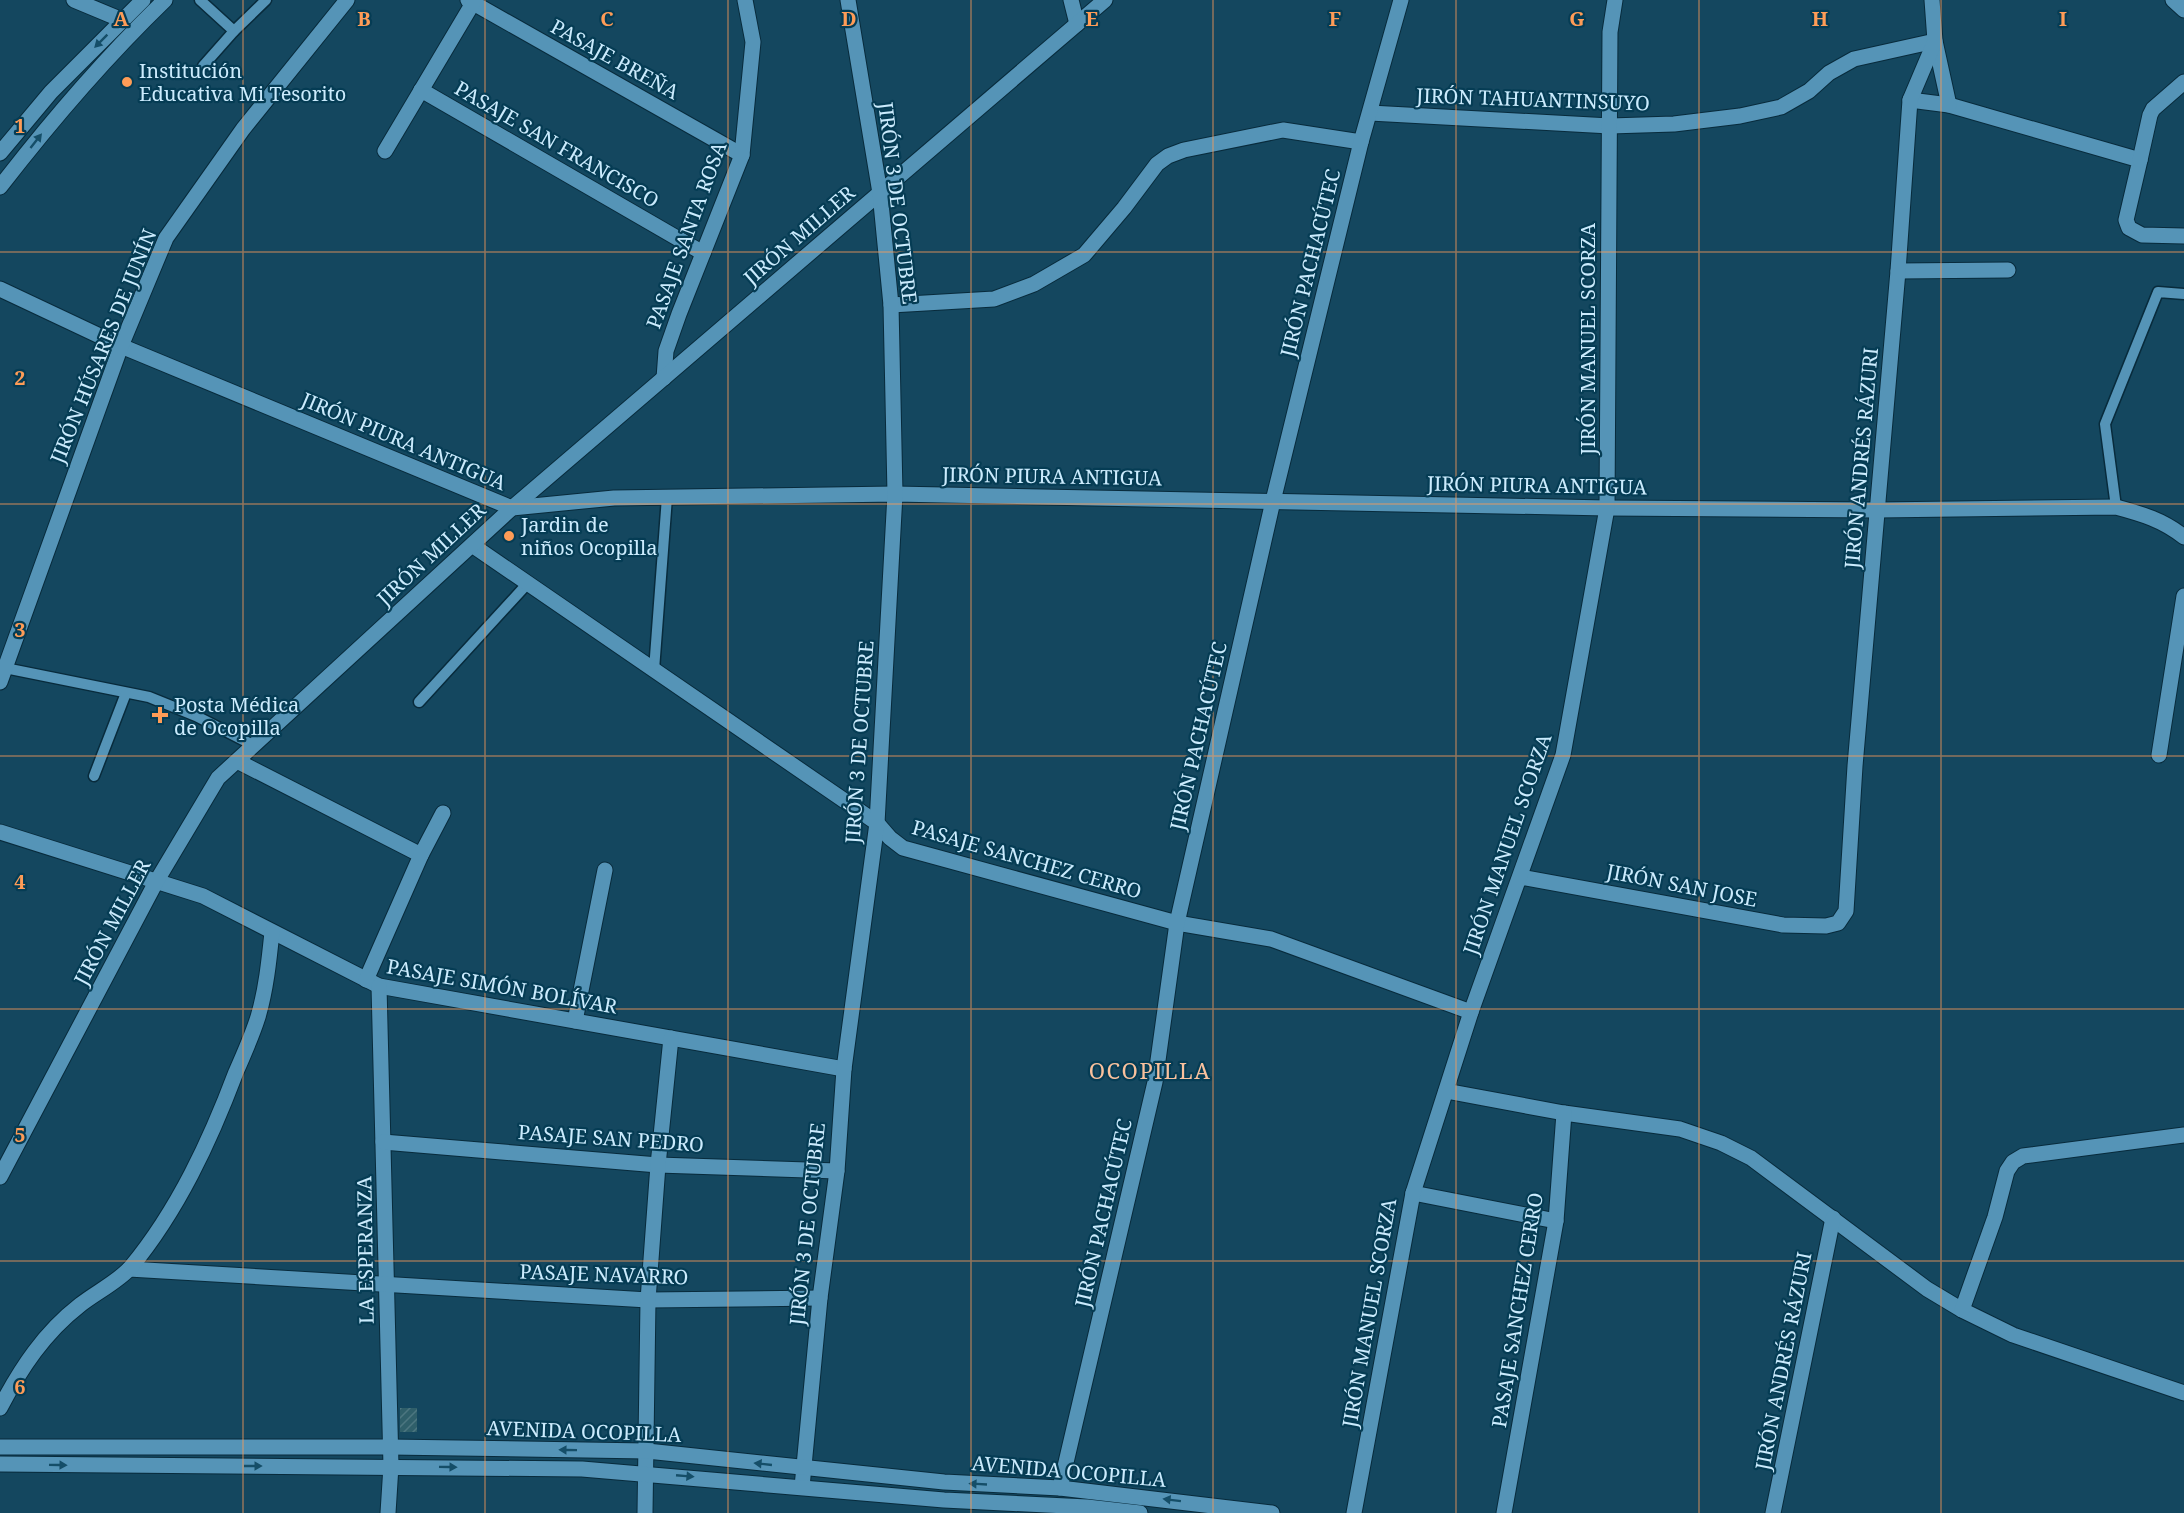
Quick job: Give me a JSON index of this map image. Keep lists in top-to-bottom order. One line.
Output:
{"streets":{"street":["PASAJE BREÑA","JIRÓN TAHUANTINSUYO","PASAJE SAN FRANCISCO","JIRÓN 3 DE OCTUBRE","PASAJE SANTA ROSA","JIRÓN MILLER","JIRÓN PACHACÚTEC","JIRÓN MANUEL SCORZA","JIRÓN HÚSARES DE JUNÍN","JIRÓN PIURA ANTIGUA","JIRÓN ANDRÉS RÁZURI","PASAJE SANCHEZ CERRO","JIRÓN SAN JOSE","PASAJE SIMÓN BOLÍVAR","PASAJE SAN PEDRO","LA ESPERANZA","PASAJE NAVARRO","AVENIDA OCOPILLA"]},"crossings":[["PASAJE BREÑA","PASAJE SANTA ROSA"],["JIRÓN TAHUANTINSUYO","JIRÓN PACHACÚTEC"],["JIRÓN TAHUANTINSUYO","JIRÓN MANUEL SCORZA"],["JIRÓN TAHUANTINSUYO","JIRÓN ANDRÉS RÁZURI"],["PASAJE SAN FRANCISCO","PASAJE SANTA ROSA"],["JIRÓN 3 DE OCTUBRE","JIRÓN MILLER"],["JIRÓN 3 DE OCTUBRE","JIRÓN PIURA ANTIGUA"],["JIRÓN 3 DE OCTUBRE","PASAJE SANCHEZ CERRO"],["JIRÓN 3 DE OCTUBRE","PASAJE SIMÓN BOLÍVAR"],["JIRÓN 3 DE OCTUBRE","PASAJE SAN PEDRO"],["JIRÓN 3 DE OCTUBRE","PASAJE NAVARRO"],["JIRÓN 3 DE OCTUBRE","AVENIDA OCOPILLA"],["PASAJE SANTA ROSA","JIRÓN MILLER"],["JIRÓN MILLER","JIRÓN PIURA ANTIGUA"],["JIRÓN MILLER","PASAJE SANCHEZ CERRO"],["JIRÓN MILLER","PASAJE SIMÓN BOLÍVAR"],["JIRÓN PACHACÚTEC","JIRÓN PIURA ANTIGUA"],["JIRÓN PACHACÚTEC","PASAJE SANCHEZ CERRO"],["JIRÓN PACHACÚTEC","AVENIDA OCOPILLA"],["JIRÓN MANUEL SCORZA","JIRÓN PIURA ANTIGUA"],["JIRÓN MANUEL SCORZA","PASAJE SANCHEZ CERRO"],["JIRÓN MANUEL SCORZA","JIRÓN SAN JOSE"],["JIRÓN HÚSARES DE JUNÍN","JIRÓN PIURA ANTIGUA"],["JIRÓN PIURA ANTIGUA","JIRÓN ANDRÉS RÁZURI"],["JIRÓN ANDRÉS RÁZURI","JIRÓN SAN JOSE"],["PASAJE SIMÓN BOLÍVAR","LA ESPERANZA"],["PASAJE SAN PEDRO","LA ESPERANZA"],["LA ESPERANZA","PASAJE NAVARRO"],["LA ESPERANZA","AVENIDA OCOPILLA"]],"districts":["OCOPILLA"],"places":{"other":["Institución Educativa Mi Tesorito","Jardin de niños Ocopilla"],"health":["Posta Médica de Ocopilla"]},"grid":{"columns":["A","B","C","D","E","F","G","H","I"],"rows":["1","2","3","4","5","6"]}}
